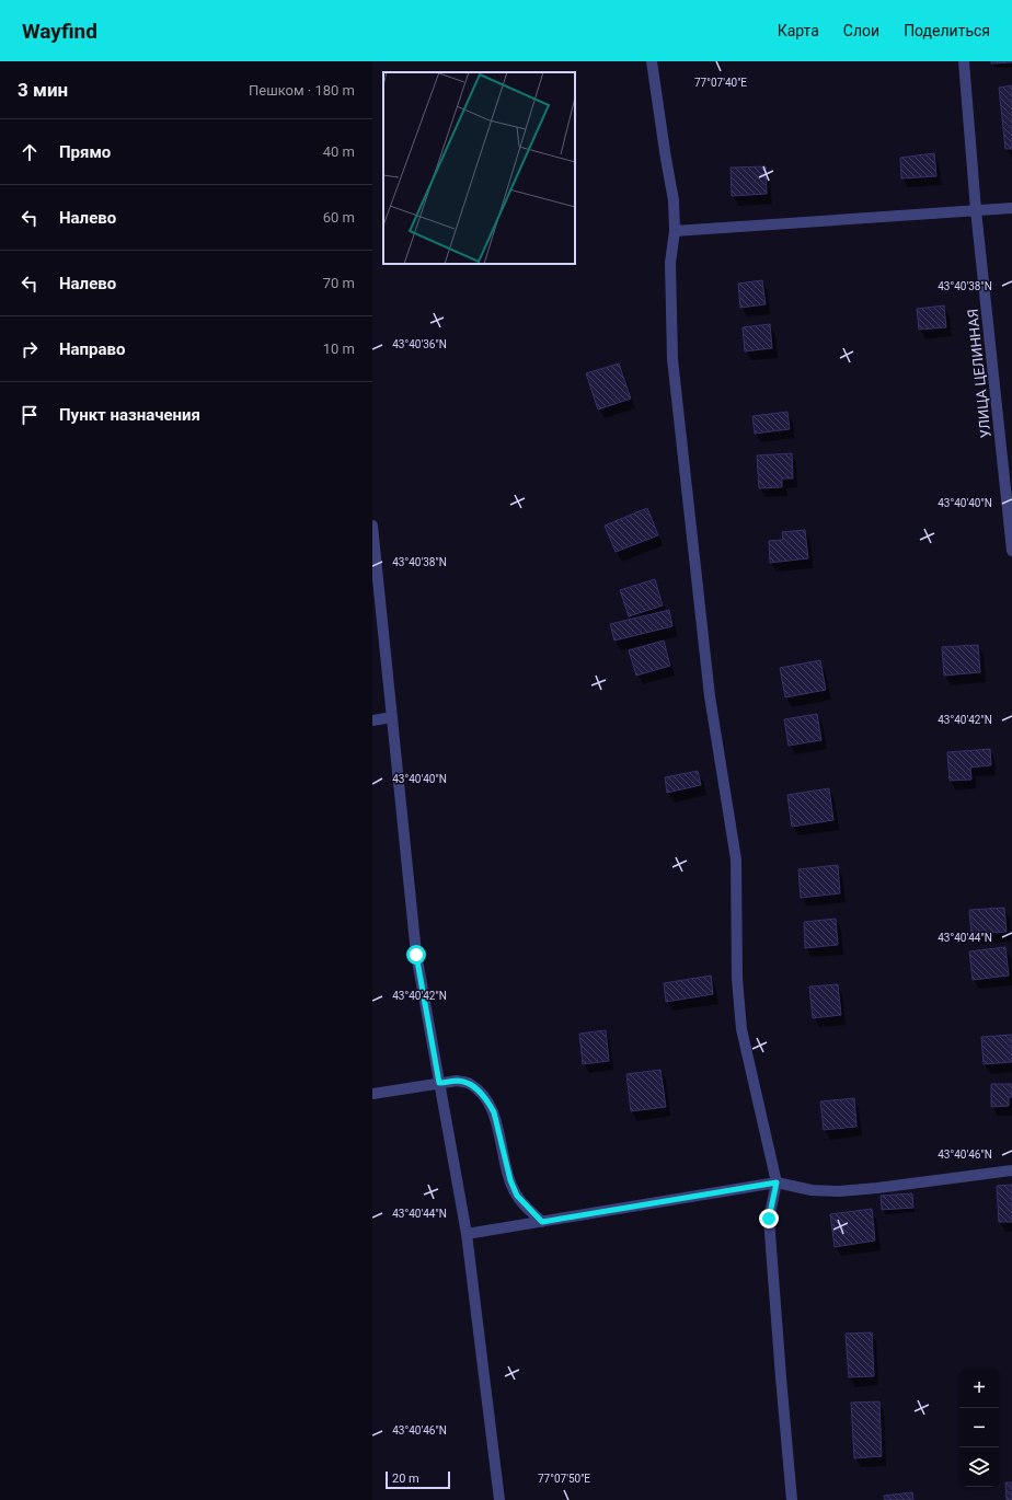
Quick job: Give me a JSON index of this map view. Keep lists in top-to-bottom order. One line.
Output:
{"streets":{"street":["УЛИЦА ЦЕЛИННАЯ"]},"scale_bar":"20 m","page":{"header":"Wayfind","nav":["Карта","Слои","Поделиться"],"heading":["3 мин","Пешком · 180 m"],"list":[["Прямо","40 m"],["Налево","60 m"],["Налево","70 m"],["Направо","10 m"],"Пункт назначения"],"map_buttons":["+","−"],"scale":"20 m"},"coordinates":["77°07'40\"E","43°40'38\"N","43°40'36\"N","43°40'40\"N","43°40'42\"N","43°40'44\"N","43°40'46\"N","77°07'50\"E"]}
